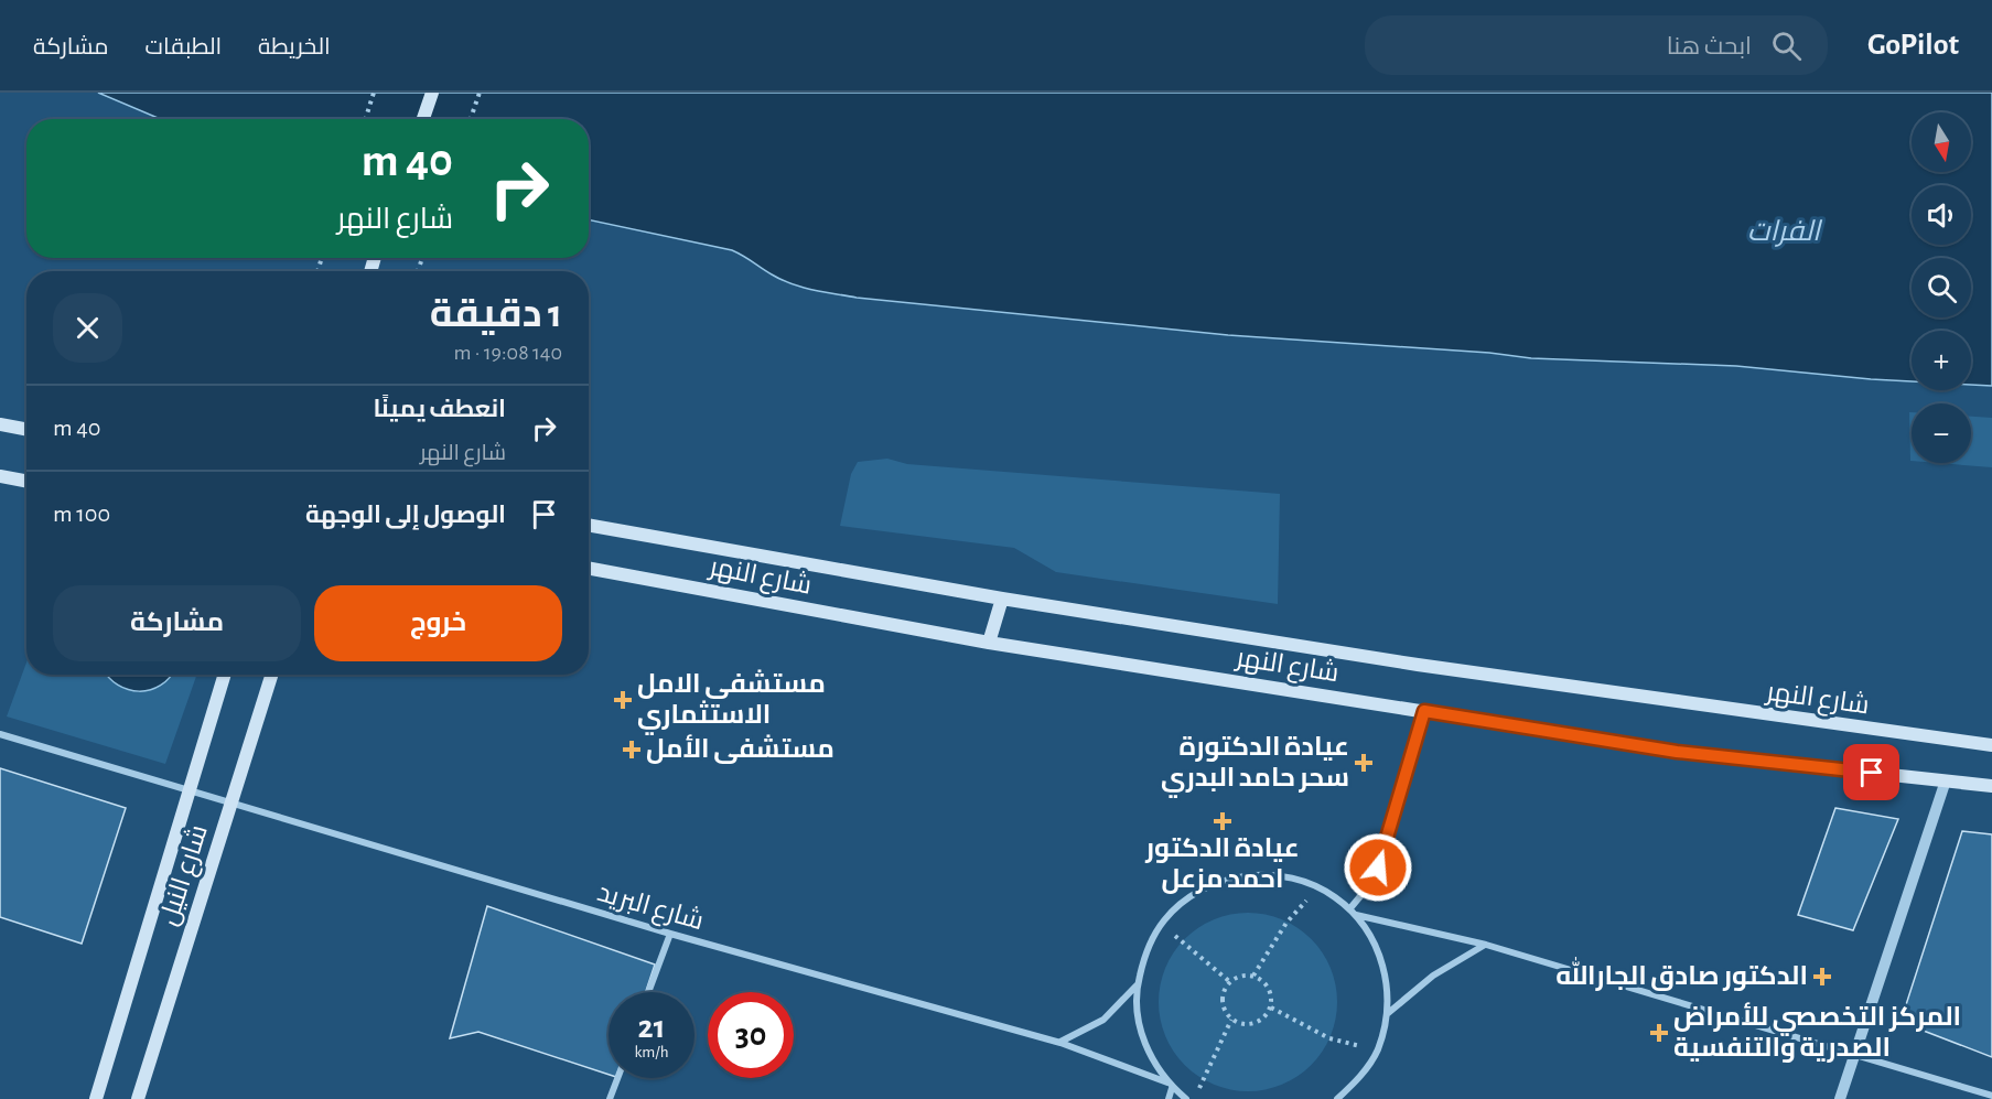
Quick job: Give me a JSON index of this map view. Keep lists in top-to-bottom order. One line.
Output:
{"streets":{"main road":["شارع النهر","شارع النيل"],"street":["شارع البريد"]},"crossings":[["شارع النيل","شارع البريد"]],"water":["الفرات"],"places":{"health":["مستشفى الامل الاستثماري","مستشفى الأمل","عيادة الدكتورة سحر حامد البدري","عيادة الدكتور احمد مزعل","الدكتور صادق الجارالله","المركز التخصصي للأمراض الصدرية والتنفسية"]},"north":"bottom","page":{"header":"GoPilot","search":"ابحث هنا","nav":["الخريطة","الطبقات","مشاركة"],"map_buttons":["+","−"],"turn":["40 m","شارع النهر"],"heading":["1 دقيقة","140 m · 19:08"],"list":[{"name":"انعطف يمينًا","note":"شارع النهر","value":"40 m"},{"name":"الوصول إلى الوجهة","value":"100 m"}],"buttons":["خروج","مشاركة"],"speed":"21 km/h","limit":"30"}}
